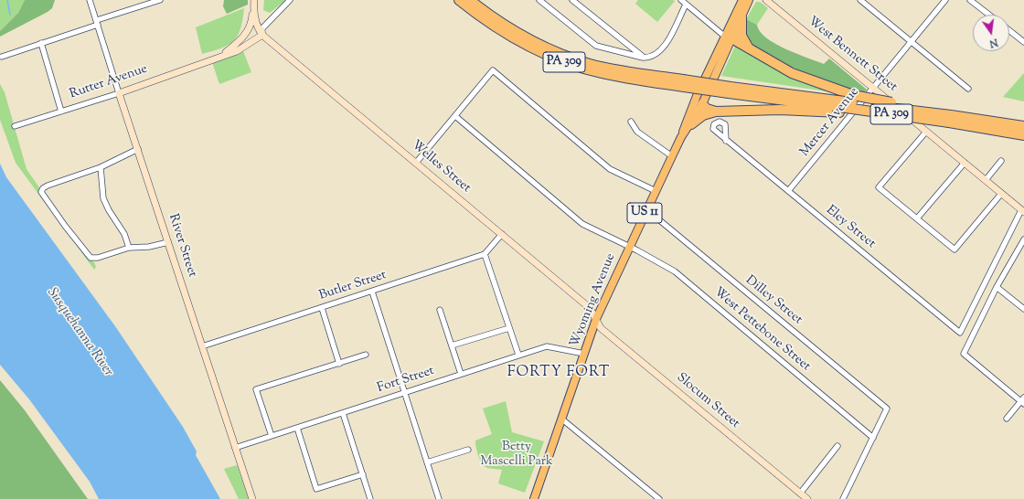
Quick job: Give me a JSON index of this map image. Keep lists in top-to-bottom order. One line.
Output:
{"streets":{"highway":["PA 309"],"main road":["US 11","Wyoming Avenue"],"street":["West Bennett Street","Rutter Avenue","Mercer Avenue","Welles Street","Eley Street","River Street","Butler Street","Dilley Street","West Pettebone Street","Fort Street","Slocum Street"]},"crossings":[["West Bennett Street","Mercer Avenue"],["West Bennett Street","Eley Street"],["Rutter Avenue","Welles Street"],["Rutter Avenue","River Street"],["Mercer Avenue","Eley Street"],["Welles Street","Wyoming Avenue"],["Welles Street","Slocum Street"],["River Street","Butler Street"],["River Street","Fort Street"],["Wyoming Avenue","Dilley Street"],["Wyoming Avenue","West Pettebone Street"],["Wyoming Avenue","Fort Street"],["Wyoming Avenue","Slocum Street"],["Dilley Street","West Pettebone Street"]],"districts":["FORTY FORT"],"water":["Susquehanna River"],"parks":["Betty Mascelli Park"],"north":"bottom"}
